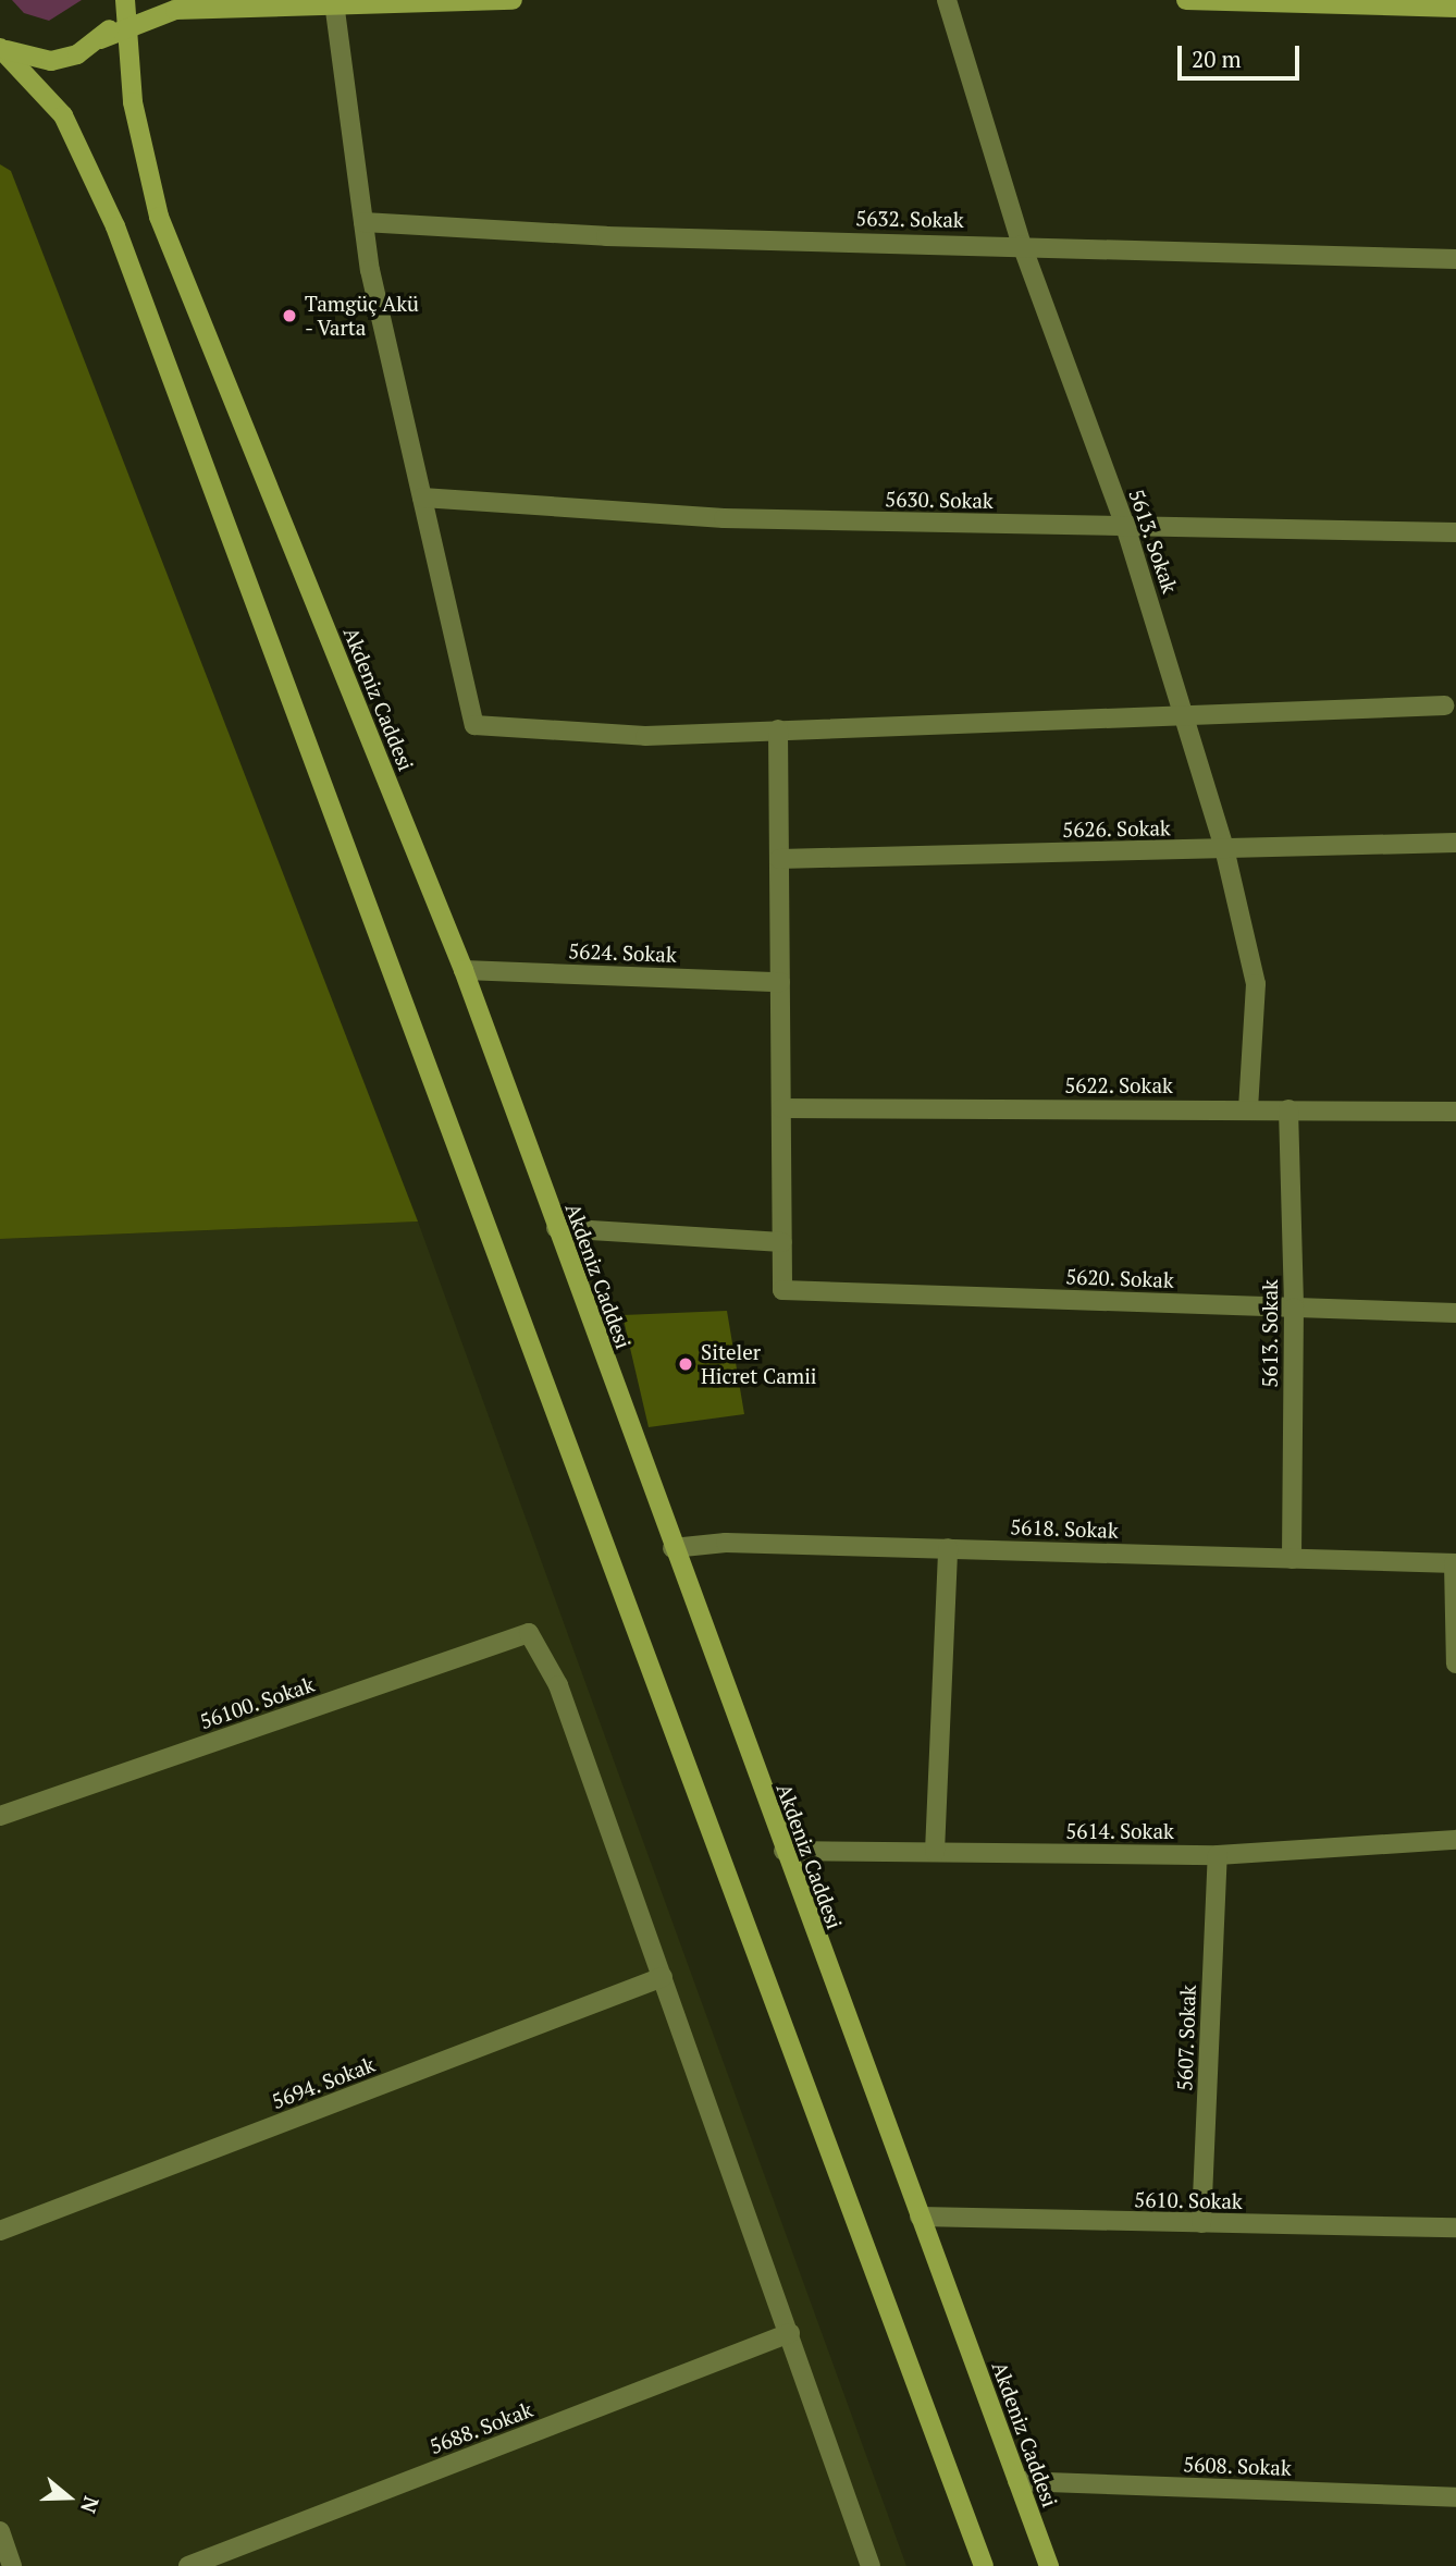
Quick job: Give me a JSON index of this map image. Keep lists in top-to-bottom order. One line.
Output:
{"streets":{"main road":["Akdeniz Caddesi"],"street":["5632. Sokak","5630. Sokak","5613. Sokak","5626. Sokak","5624. Sokak","5622. Sokak","5620. Sokak","5618. Sokak","56100. Sokak","5614. Sokak","5607. Sokak","5694. Sokak","5610. Sokak","5688. Sokak","5608. Sokak"]},"crossings":[["5632. Sokak","5613. Sokak"],["5630. Sokak","5613. Sokak"],["5613. Sokak","5626. Sokak"],["5613. Sokak","5622. Sokak"],["5613. Sokak","5620. Sokak"],["5613. Sokak","5618. Sokak"],["Akdeniz Caddesi","5624. Sokak"],["Akdeniz Caddesi","5618. Sokak"],["Akdeniz Caddesi","5614. Sokak"],["Akdeniz Caddesi","5610. Sokak"],["Akdeniz Caddesi","5608. Sokak"],["56100. Sokak","5694. Sokak"],["5614. Sokak","5607. Sokak"],["5607. Sokak","5610. Sokak"]],"places":["Tamgüç Akü - Varta","Siteler Hicret Camii"],"scale_bar":"20 m","north":"right"}
